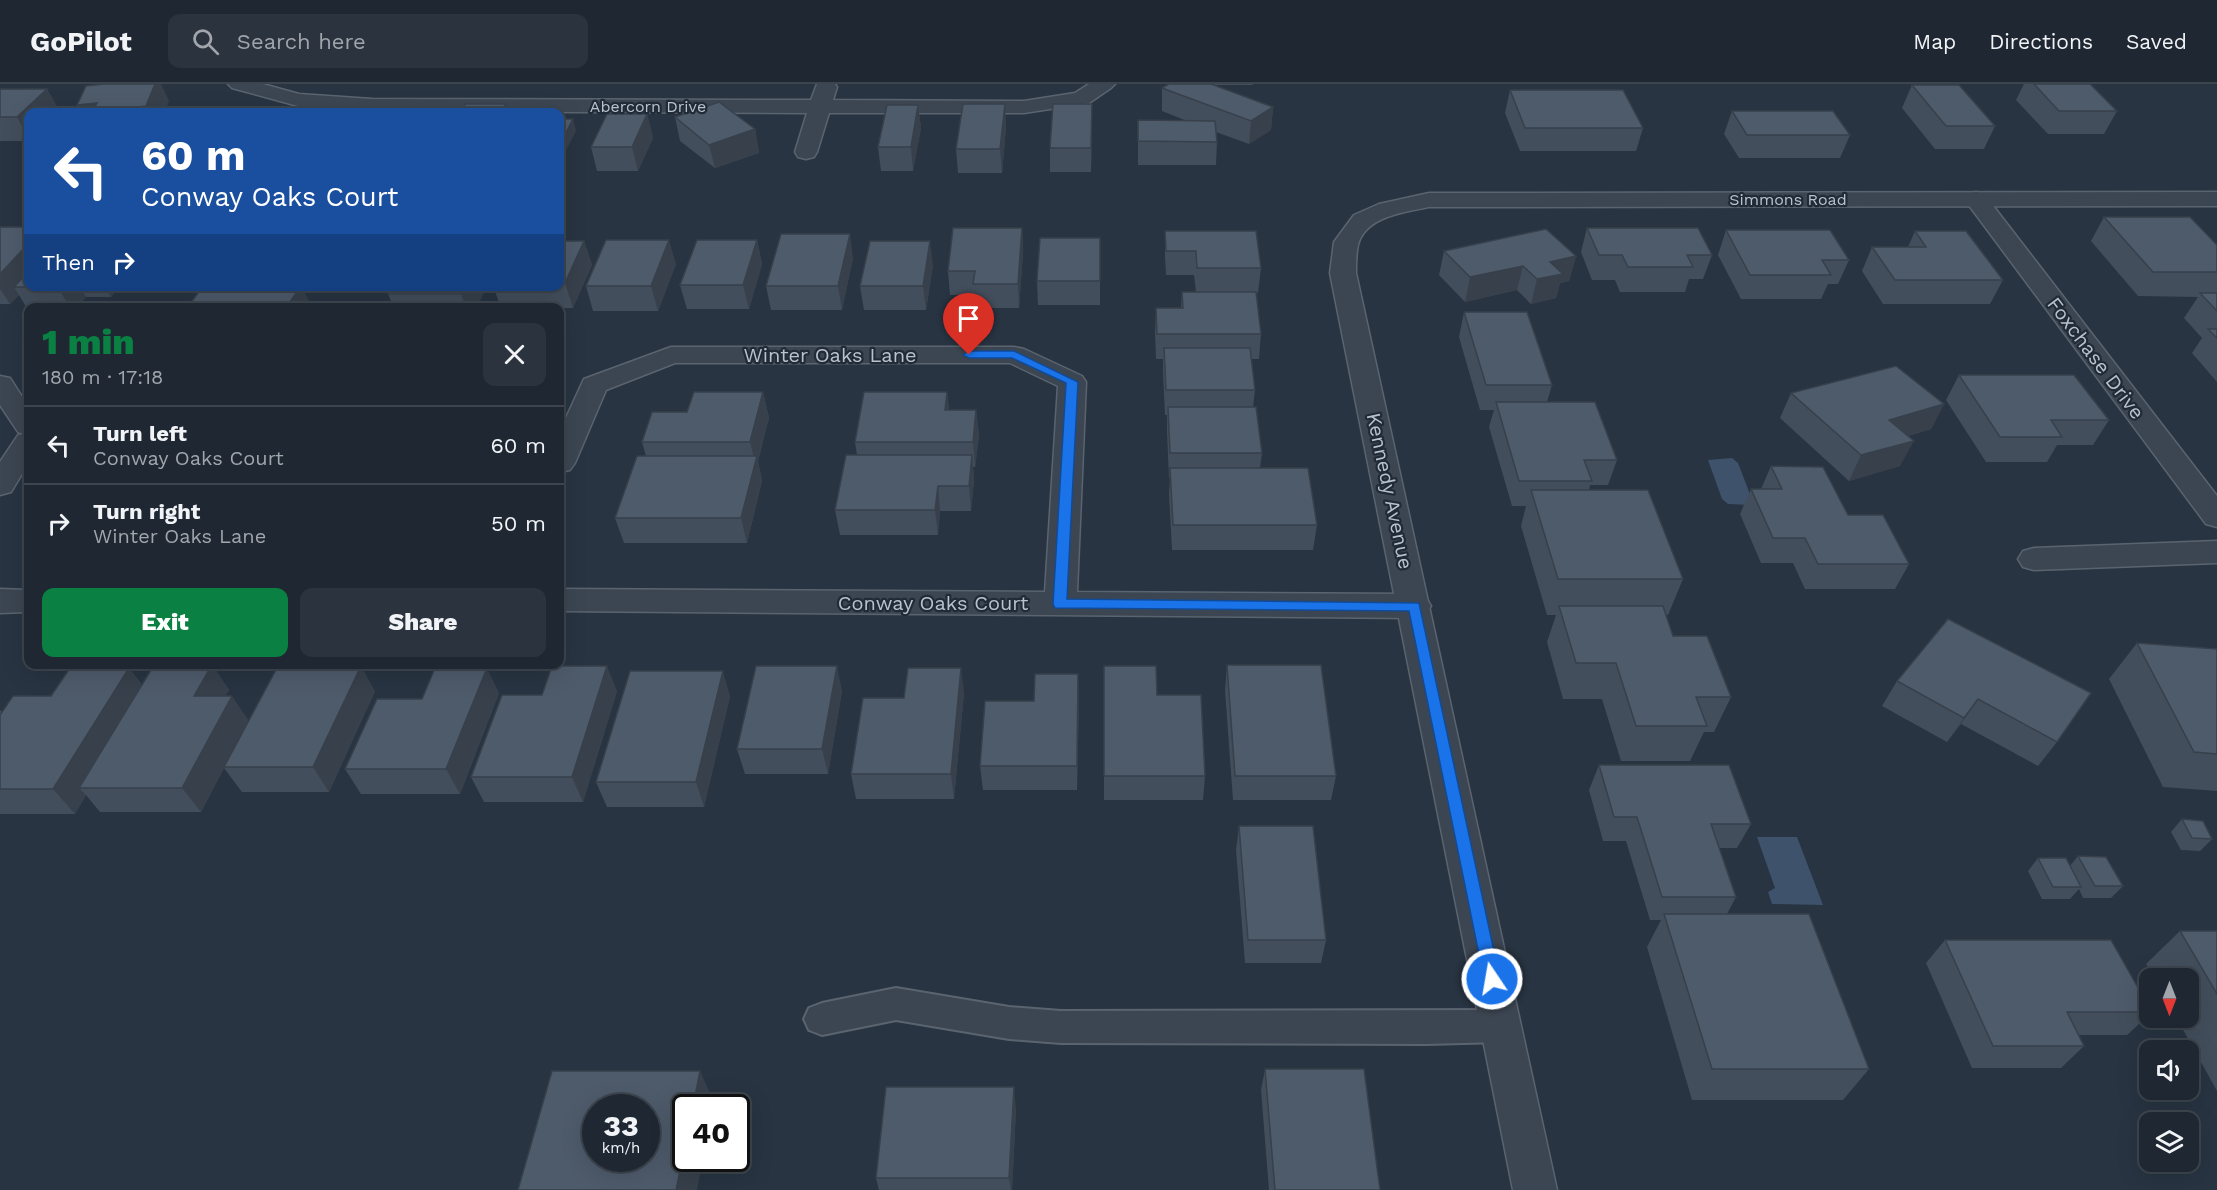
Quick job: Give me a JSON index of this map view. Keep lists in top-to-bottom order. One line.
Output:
{"streets":{"street":["Abercorn Drive","Simmons Road","Winter Oaks Lane","Foxchase Drive","Kennedy Avenue","Conway Oaks Court"]},"crossings":[["Simmons Road","Foxchase Drive"],["Simmons Road","Kennedy Avenue"],["Winter Oaks Lane","Conway Oaks Court"],["Kennedy Avenue","Conway Oaks Court"]],"north":"bottom","page":{"header":"GoPilot","search":"Search here","nav":["Map","Directions","Saved"],"turn":["60 m","Conway Oaks Court"],"then":"Then","heading":["1 min","180 m · 17:18"],"list":[{"name":"Turn left","note":"Conway Oaks Court","value":"60 m"},{"name":"Turn right","note":"Winter Oaks Lane","value":"50 m"}],"buttons":["Exit","Share"],"speed":"33 km/h","limit":"40"}}
